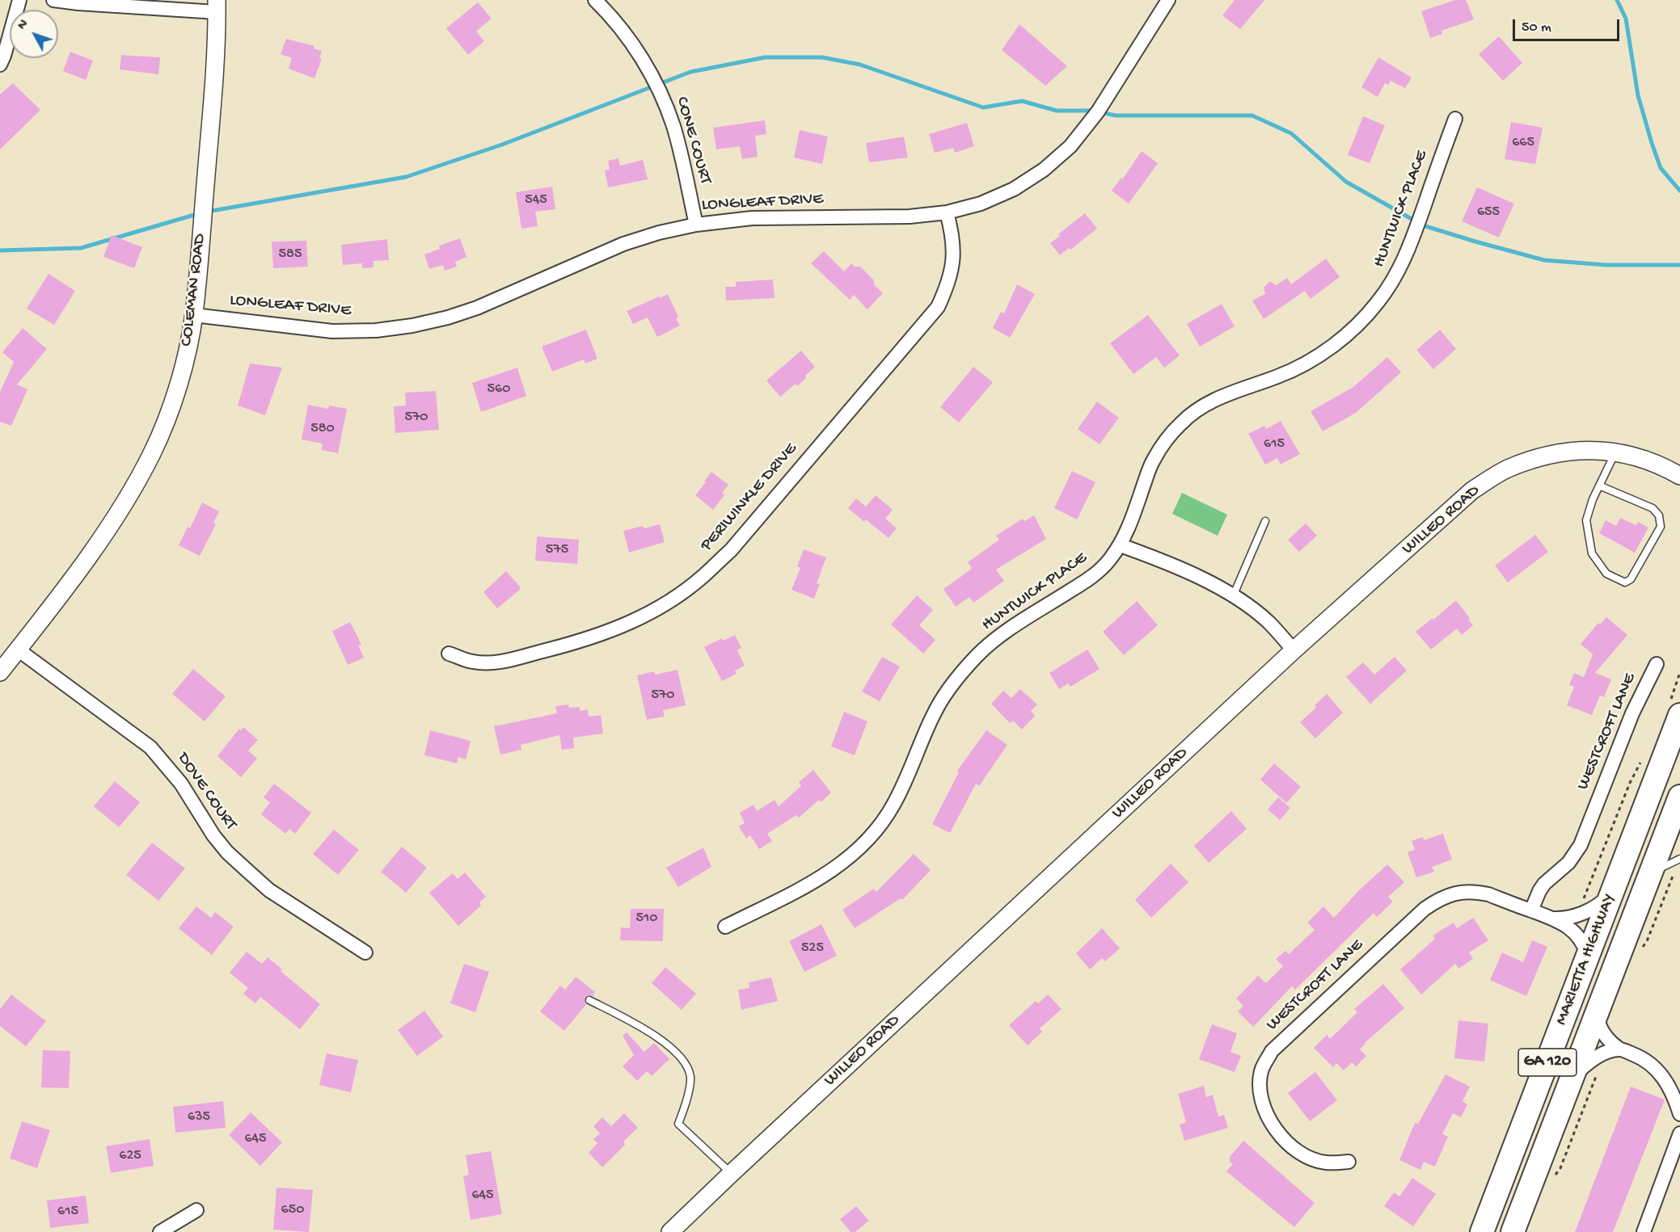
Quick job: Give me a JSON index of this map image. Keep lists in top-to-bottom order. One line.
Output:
{"streets":{"highway":["MARIETTA HIGHWAY","GA 120"],"street":["CONE COURT","LONGLEAF DRIVE","HUNTWICK PLACE","COLEMAN ROAD","PERIWINKLE DRIVE","WILLEO ROAD","WESTCROFT LANE","DOVE COURT"]},"crossings":[["CONE COURT","LONGLEAF DRIVE"],["LONGLEAF DRIVE","COLEMAN ROAD"],["LONGLEAF DRIVE","PERIWINKLE DRIVE"],["COLEMAN ROAD","DOVE COURT"],["WESTCROFT LANE","MARIETTA HIGHWAY"]],"house_numbers":["665","545","655","585","560","570","580","615","575","570","510","525","635","645","625","645","650","615"],"scale_bar":"50 m","north":"top left"}
